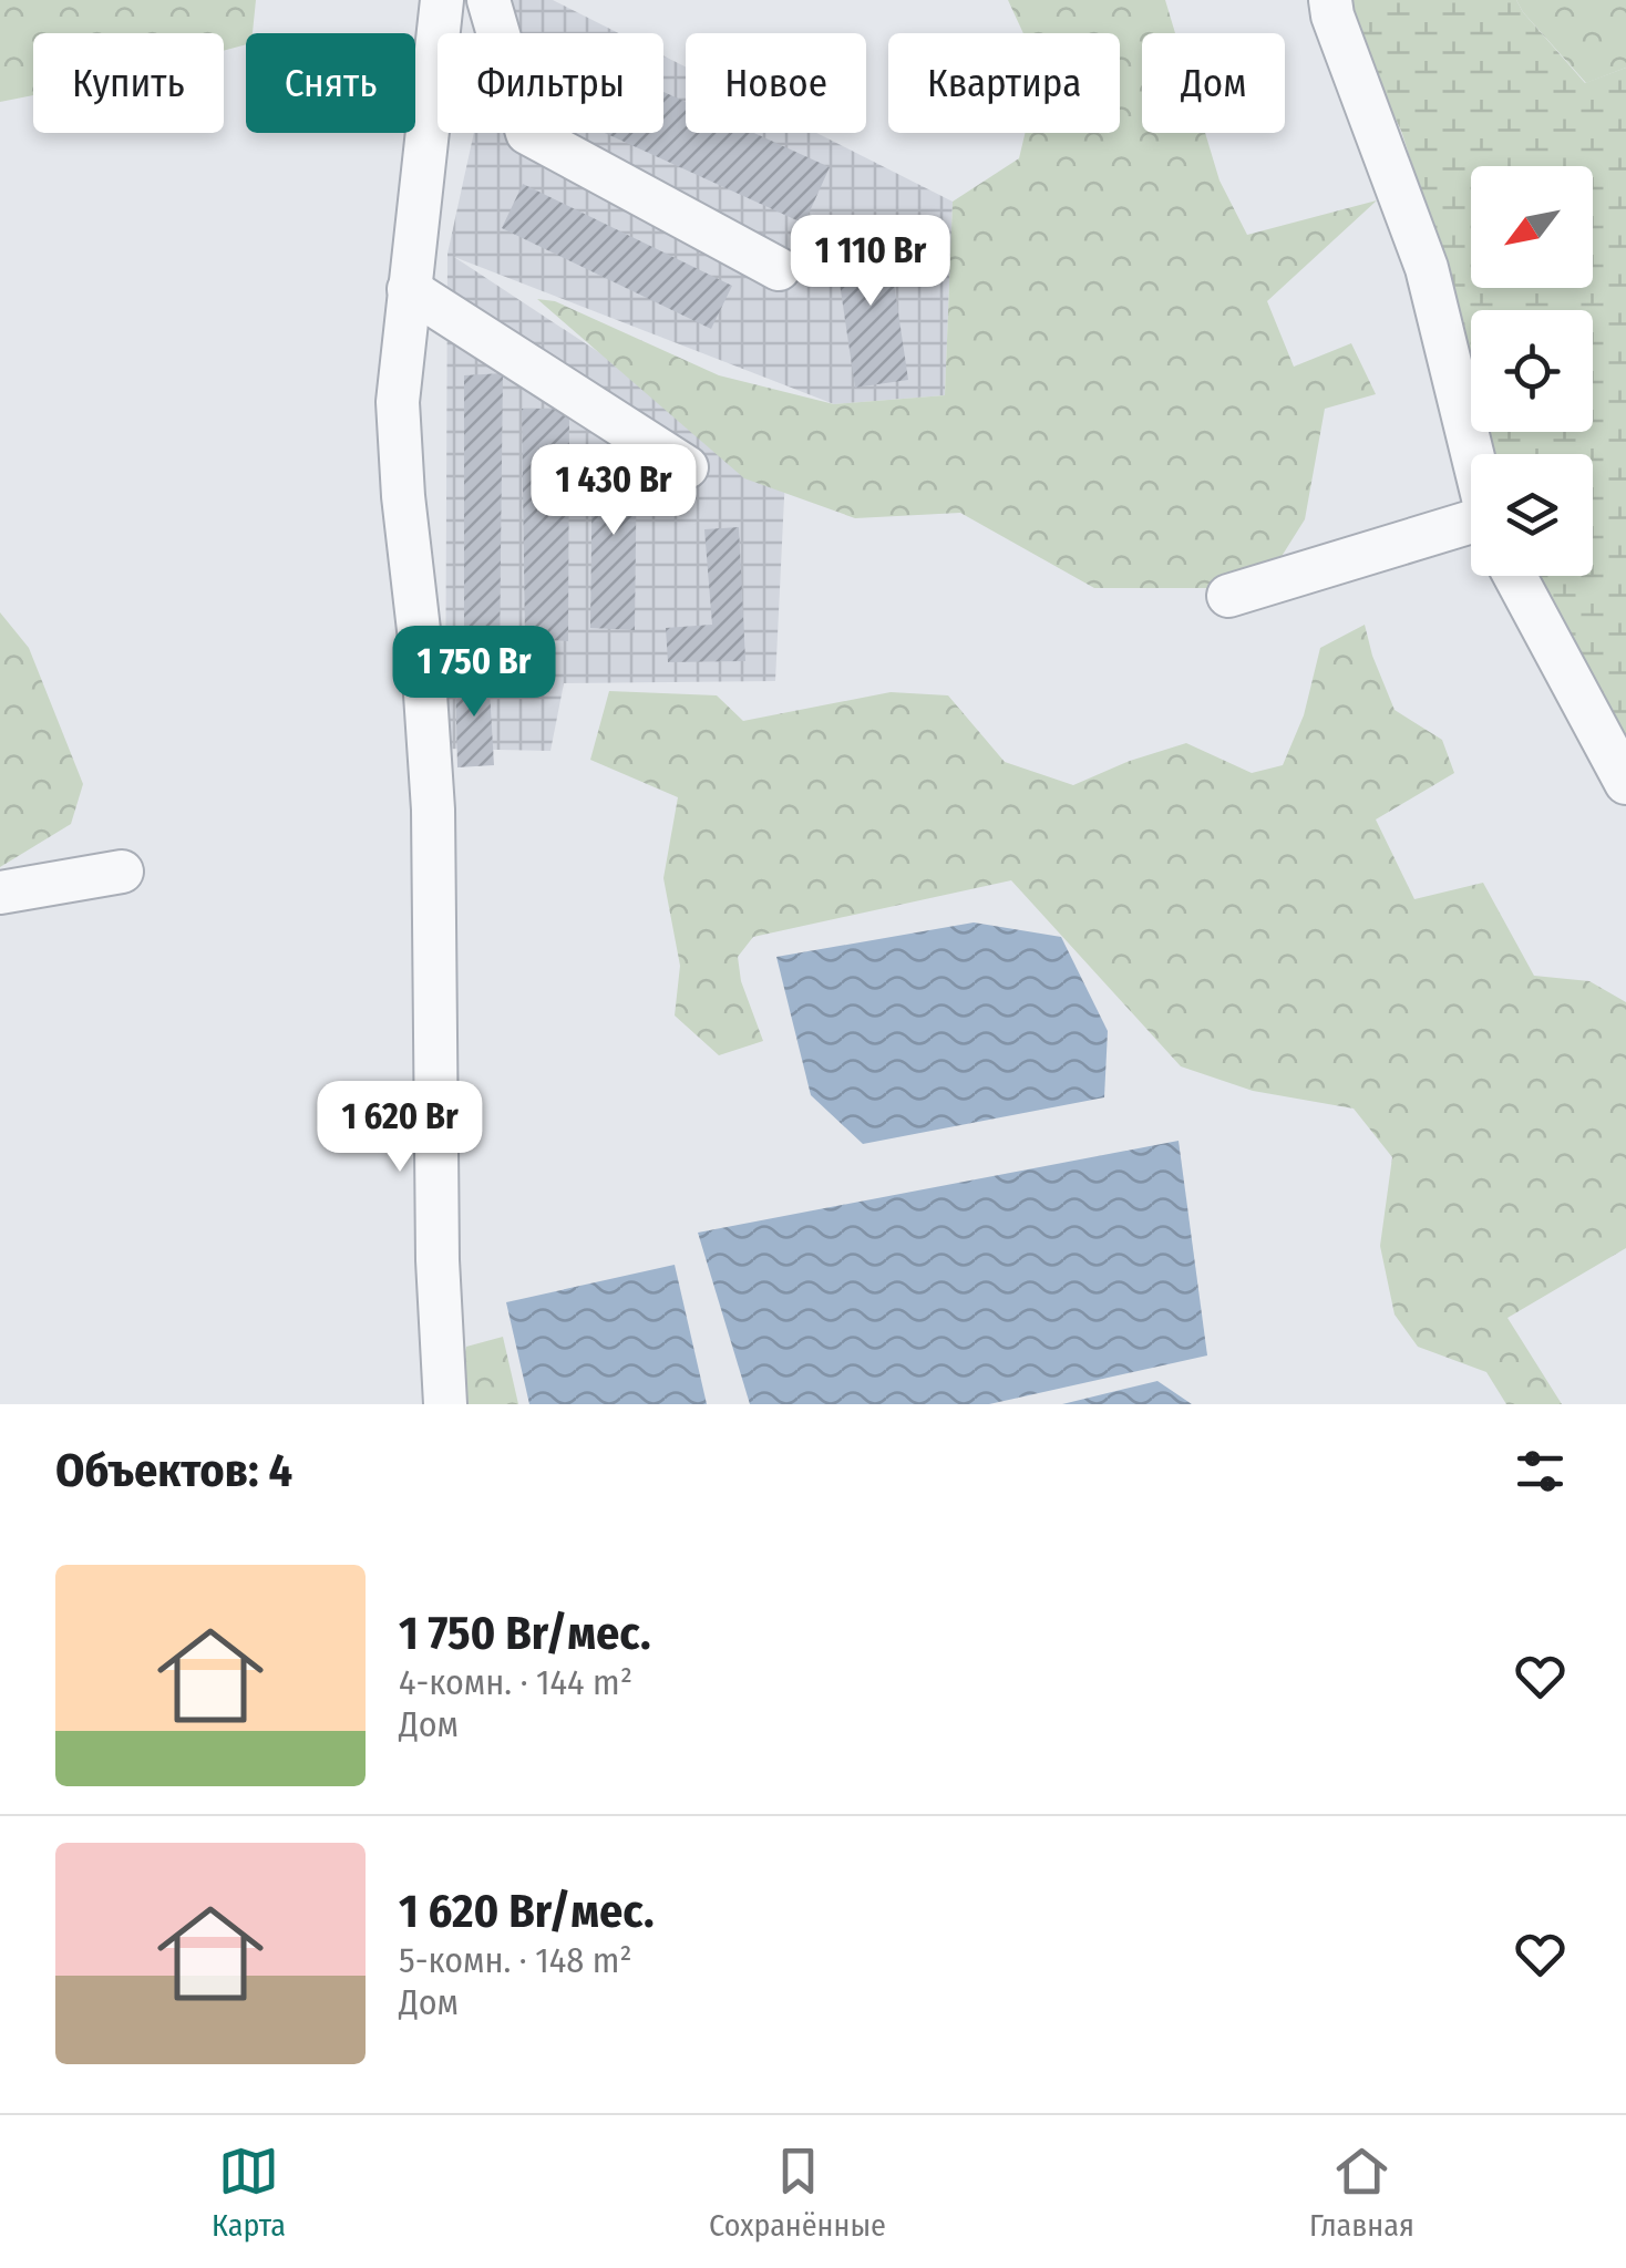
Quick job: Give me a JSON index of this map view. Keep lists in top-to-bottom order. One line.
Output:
{"north":"bottom left","page":{"chip":["Купить","Снять","Фильтры","Новое","Квартира","Дом"],"price":["1 110 Br","1 430 Br","1 750 Br","1 620 Br"],"heading":"Объектов: 4","list":[{"name":"1 750 Br/мес.","note":"4-комн. · 144 m² · Дом"},{"name":"1 620 Br/мес.","note":"5-комн. · 148 m² · Дом"}],"tabs":["Карта","Сохранённые","Главная"]}}
